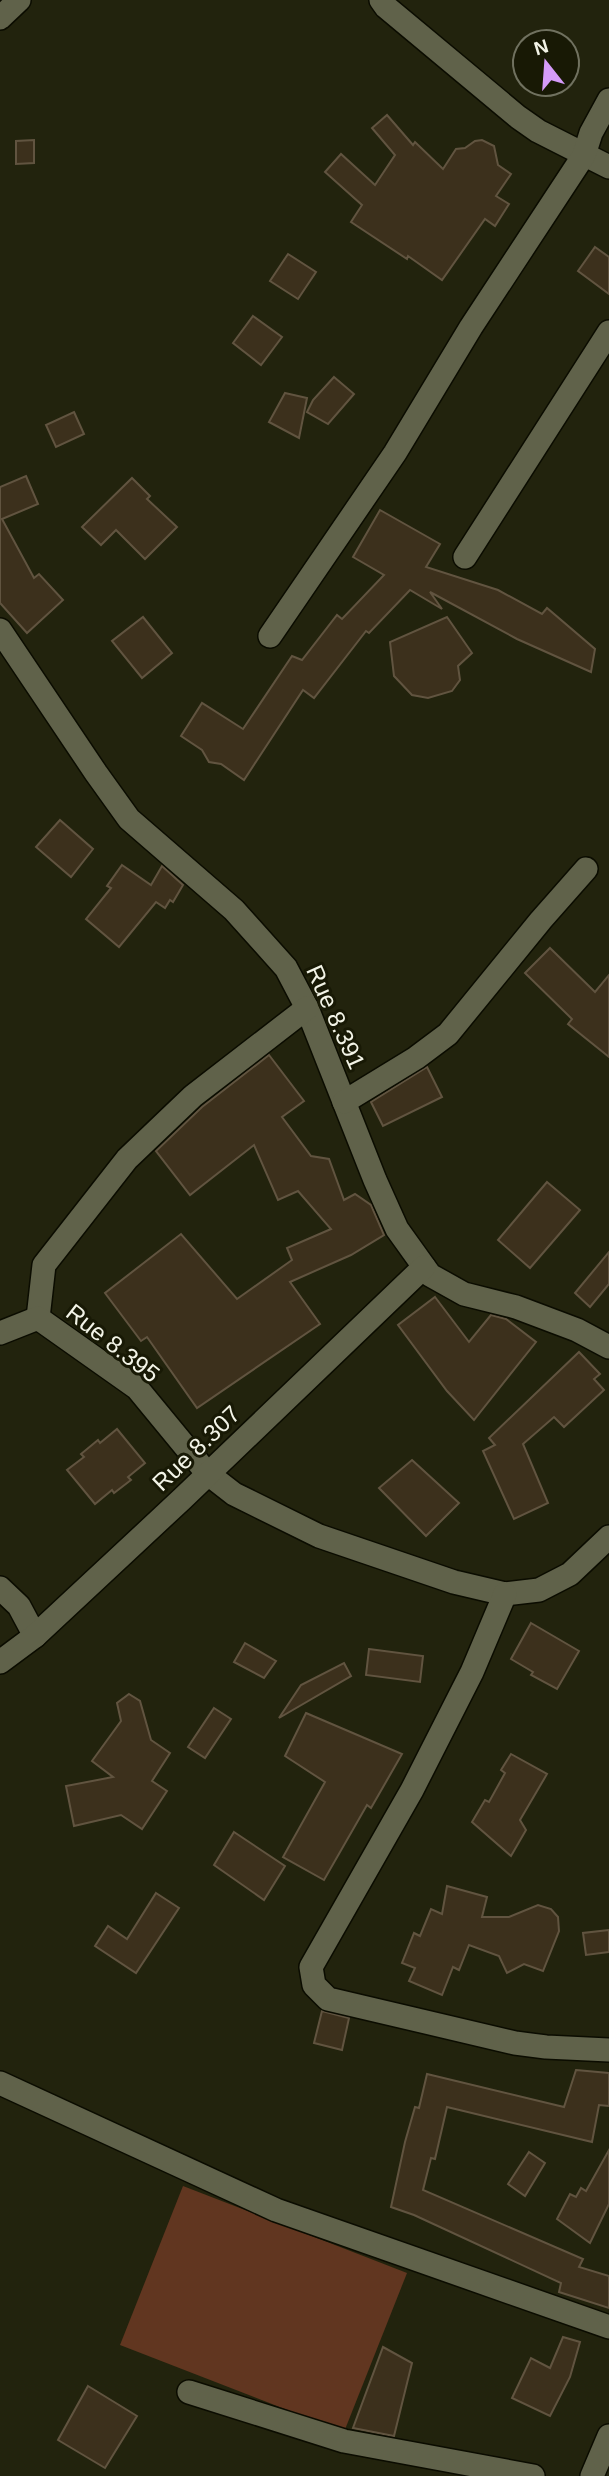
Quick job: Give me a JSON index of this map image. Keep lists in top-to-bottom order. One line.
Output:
{"streets":{"street":["Rue 8.391","Rue 8.395","Rue 8.307"]},"crossings":[["Rue 8.391","Rue 8.307"],["Rue 8.395","Rue 8.307"]],"north":"top"}
